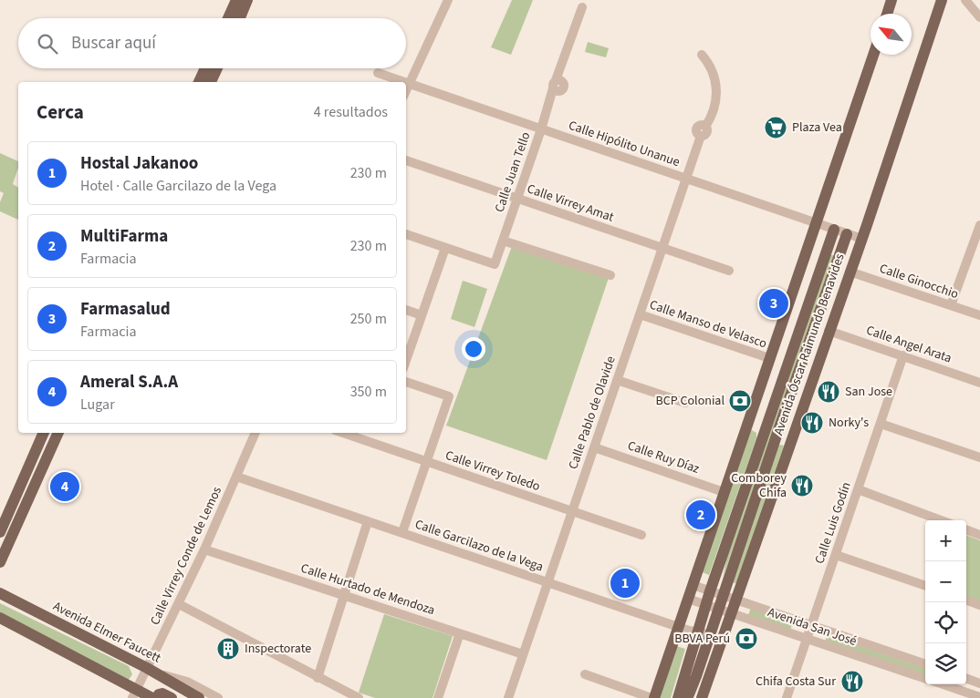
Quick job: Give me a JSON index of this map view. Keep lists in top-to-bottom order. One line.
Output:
{"streets":{"main road":["Avenida Óscar Raimundo Benavides","Avenida Elmer Faucett"],"street":["Calle Hipólito Unanue","Calle Juan Tello","Calle Virrey Amat","Calle Ginocchio","Calle Manso de Velasco","Calle Angel Arata","Calle Pablo de Olavide","Calle Ruy Díaz","Calle Virrey Toledo","Calle Luis Godín","Calle Garcilazo de la Vega","Calle Virrey Conde de Lemos","Calle Hurtado de Mendoza","Avenida San José"]},"crossings":[["Calle Hipólito Unanue","Calle Juan Tello"],["Calle Hipólito Unanue","Avenida Óscar Raimundo Benavides"],["Calle Hipólito Unanue","Calle Pablo de Olavide"],["Calle Juan Tello","Calle Virrey Amat"],["Calle Virrey Amat","Calle Pablo de Olavide"],["Calle Ginocchio","Avenida Óscar Raimundo Benavides"],["Calle Manso de Velasco","Calle Pablo de Olavide"],["Avenida Óscar Raimundo Benavides","Calle Angel Arata"],["Avenida Óscar Raimundo Benavides","Calle Garcilazo de la Vega"],["Avenida Óscar Raimundo Benavides","Avenida San José"],["Calle Angel Arata","Calle Luis Godín"],["Calle Pablo de Olavide","Calle Ruy Díaz"],["Calle Pablo de Olavide","Calle Virrey Toledo"],["Calle Pablo de Olavide","Calle Garcilazo de la Vega"],["Calle Pablo de Olavide","Calle Hurtado de Mendoza"],["Calle Luis Godín","Avenida San José"],["Calle Garcilazo de la Vega","Calle Virrey Conde de Lemos"],["Calle Virrey Conde de Lemos","Calle Hurtado de Mendoza"],["Calle Virrey Conde de Lemos","Avenida Elmer Faucett"]],"places":{"supermarket":["Plaza Vea"],"restaurant":["San Jose","Norky's","Comborey Chifa","Chifa Costa Sur"],"bank":["BCP Colonial","BBVA Perú"],"building":["Inspectorate"]},"north":"top left","page":{"search":"Buscar aquí","heading":["Cerca","4 resultados"],"list":[{"mark":"1","name":"Hostal Jakanoo","note":"Hotel · Calle Garcilazo de la Vega","value":"230 m"},{"mark":"2","name":"MultiFarma","note":"Farmacia","value":"230 m"},{"mark":"3","name":"Farmasalud","note":"Farmacia","value":"250 m"},{"mark":"4","name":"Ameral S.A.A","note":"Lugar","value":"350 m"}],"pins":["3","4","2","1"],"map_buttons":["+","−"]}}
